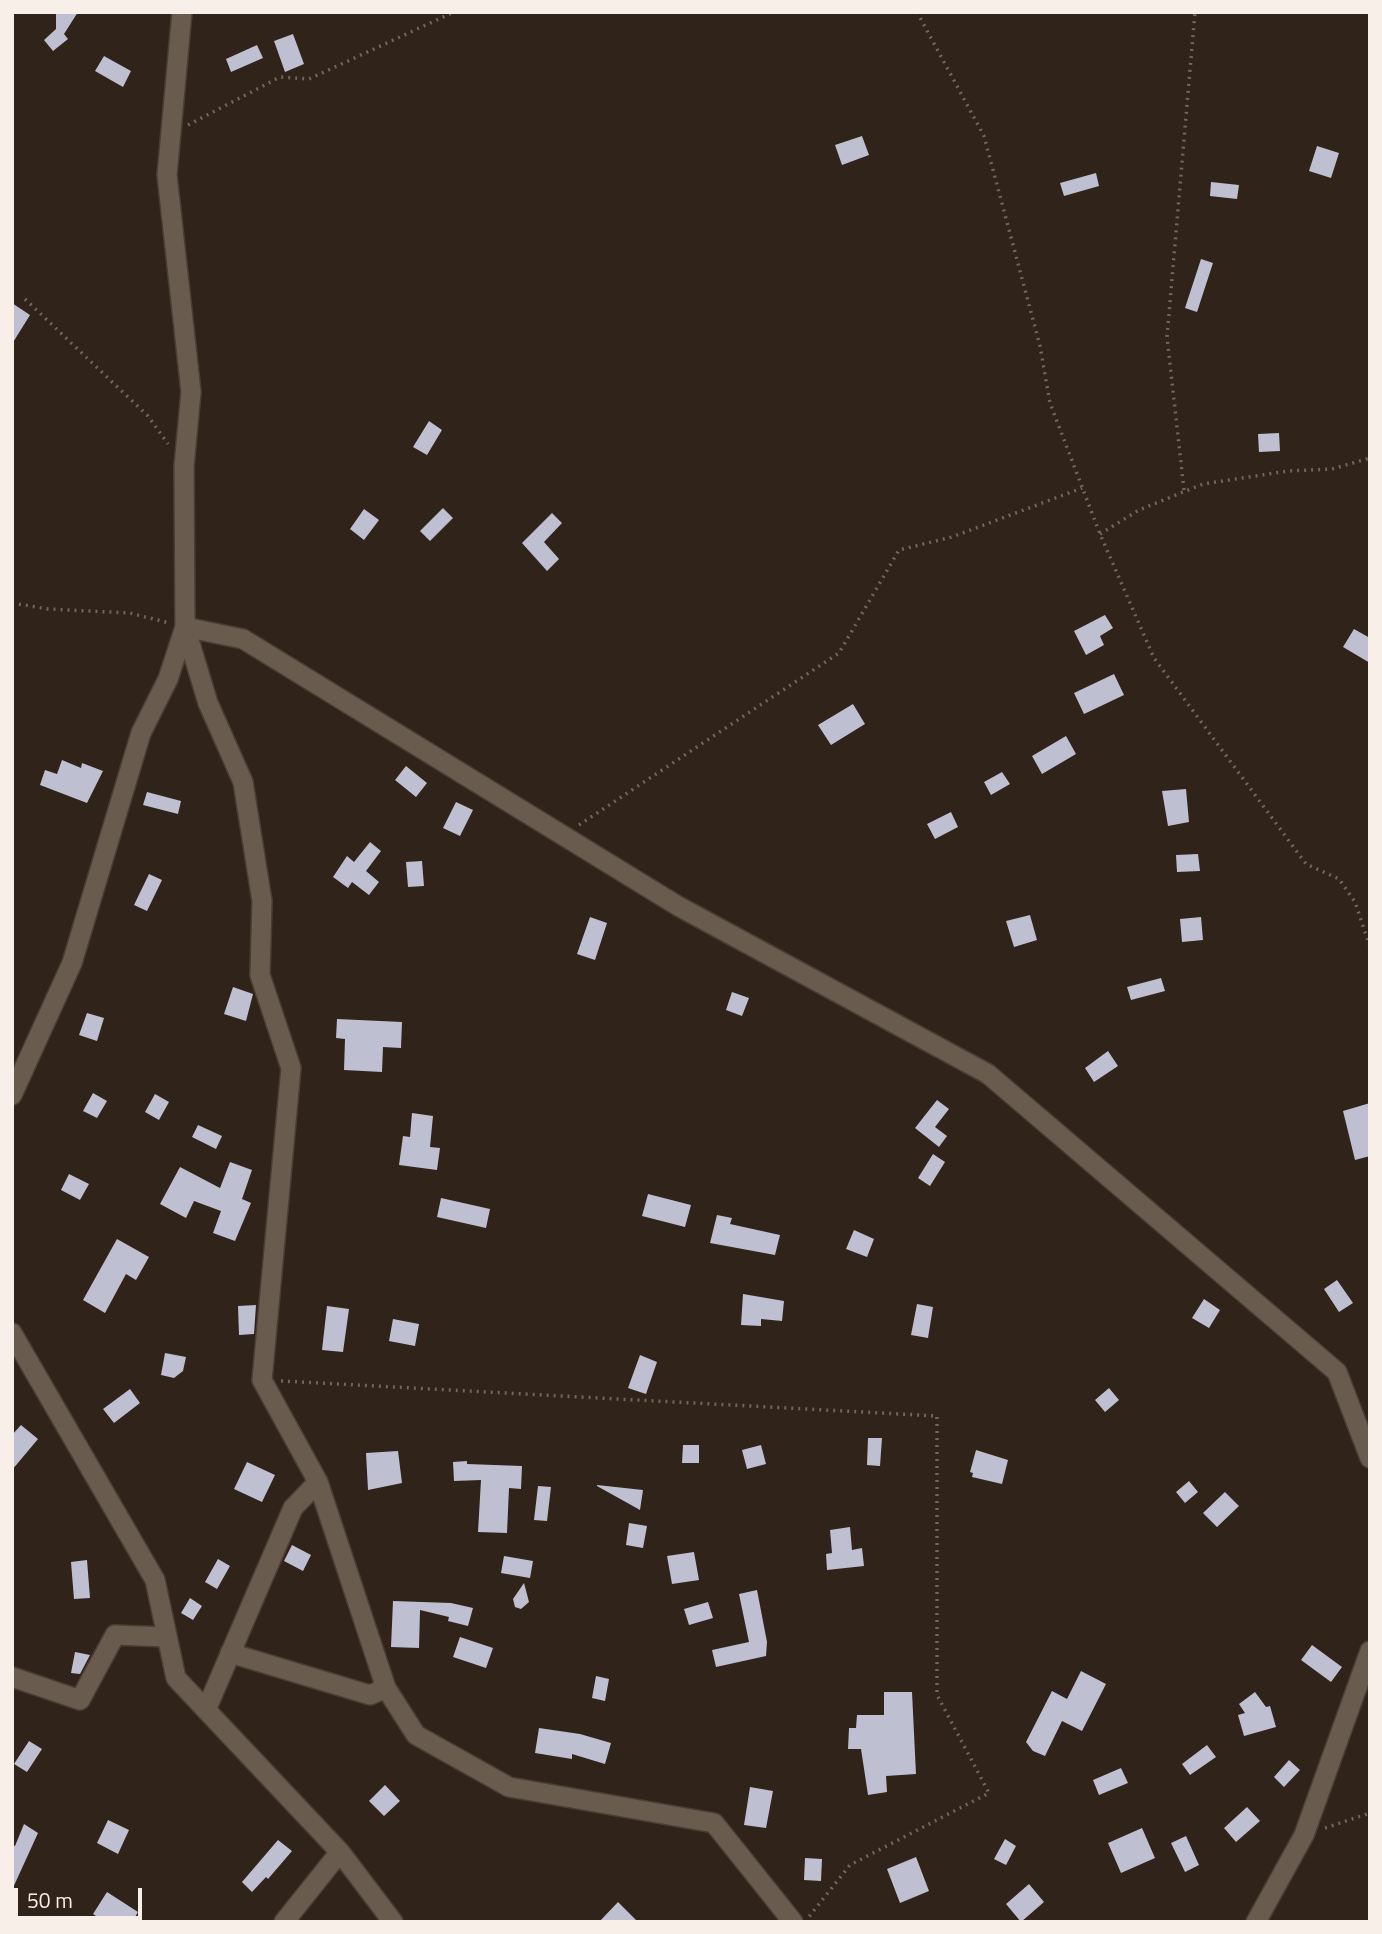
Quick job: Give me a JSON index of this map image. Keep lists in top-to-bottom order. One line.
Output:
{"scale_bar":"50 m"}
